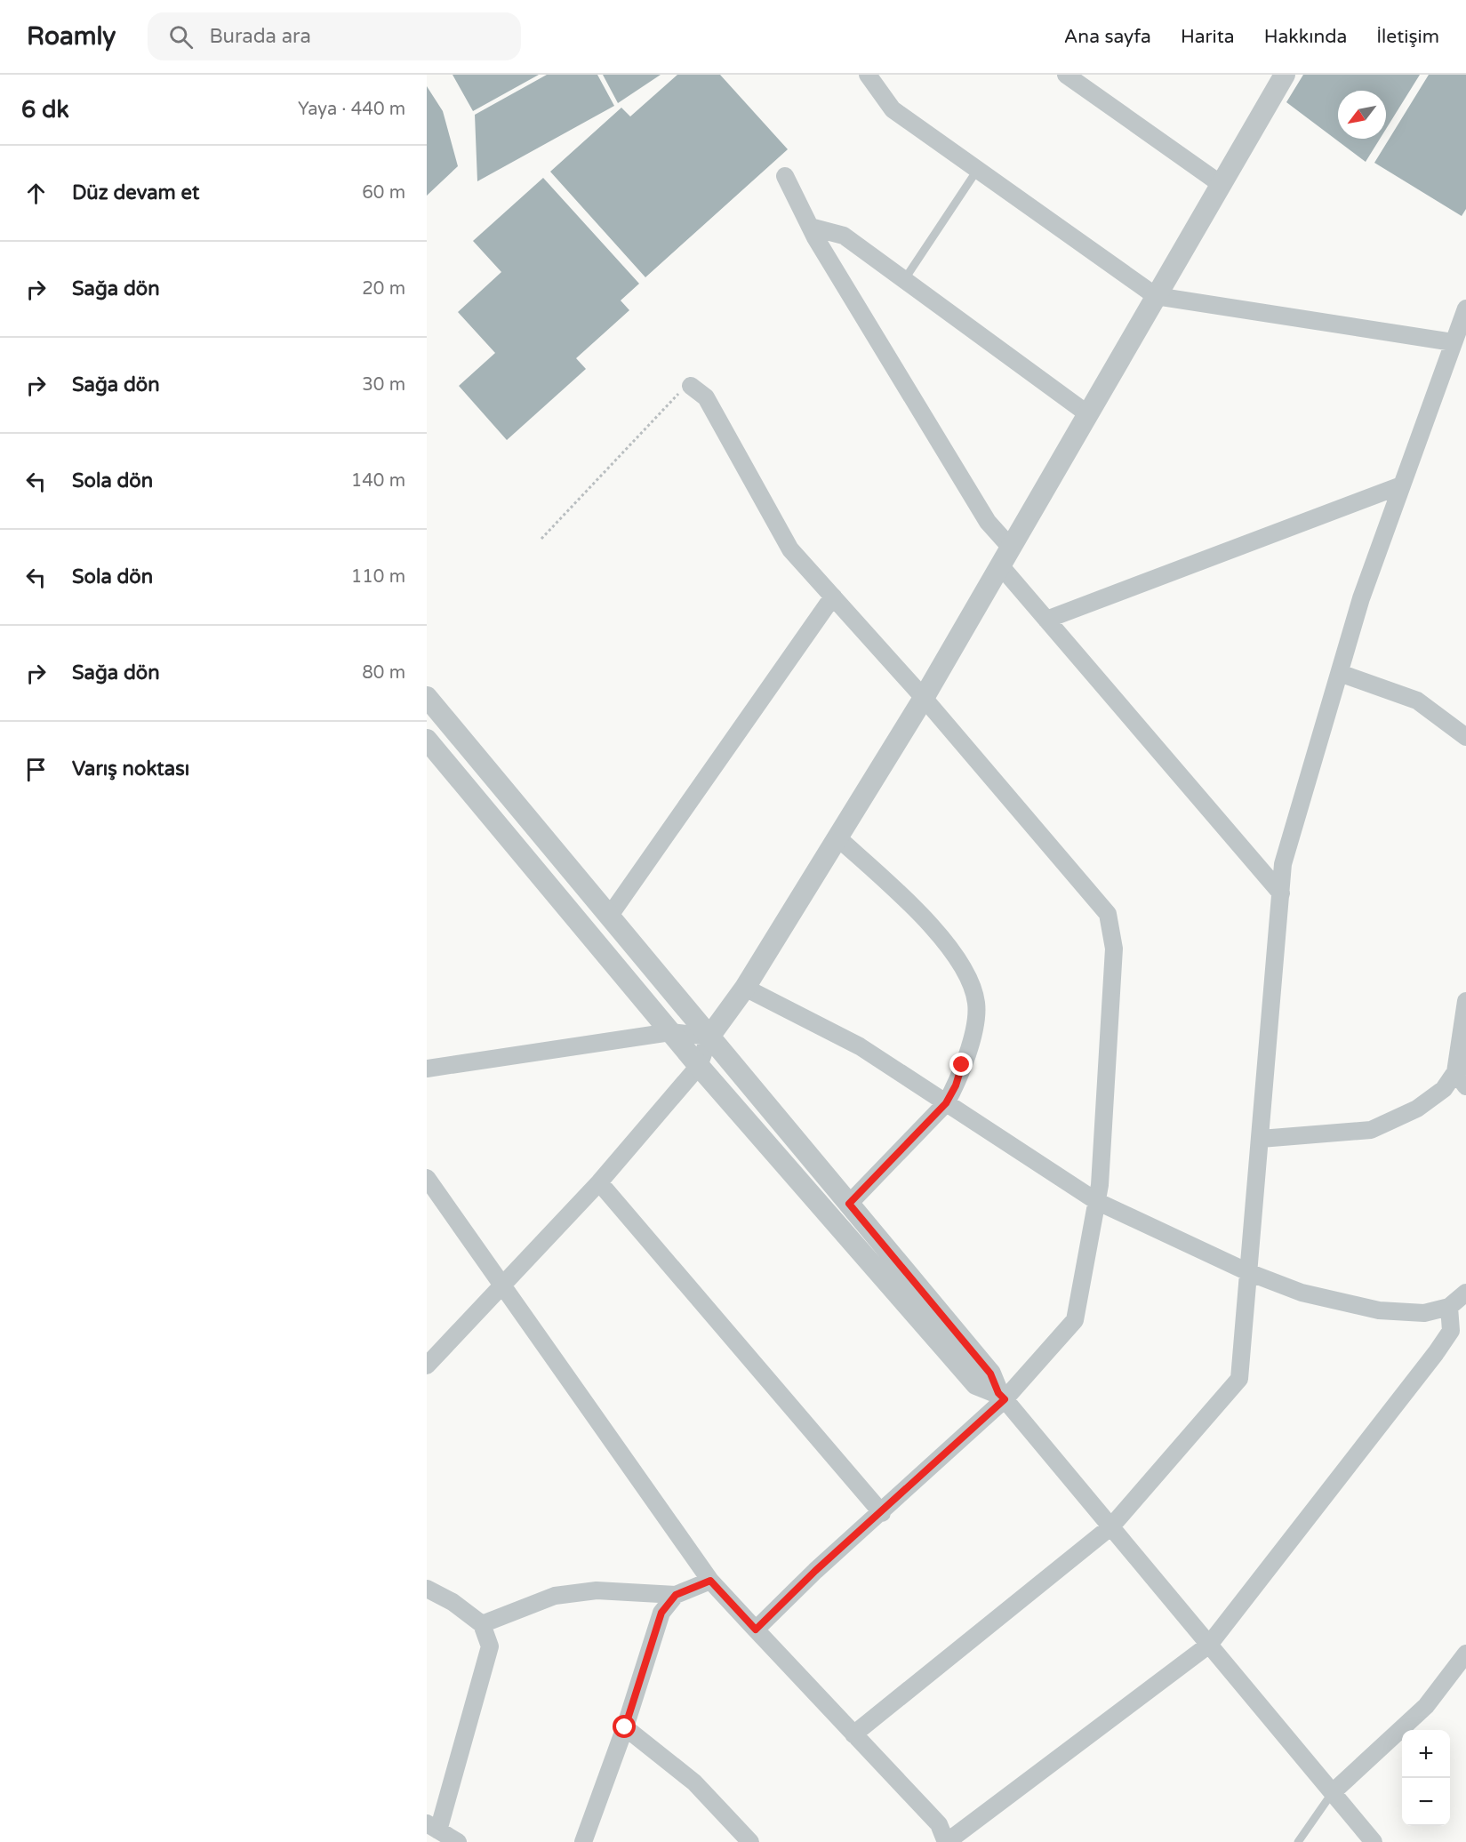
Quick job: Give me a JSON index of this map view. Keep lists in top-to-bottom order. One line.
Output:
{"north":"bottom left","page":{"header":"Roamly","search":"Burada ara","nav":["Ana sayfa","Harita","Hakkında","İletişim"],"heading":["6 dk","Yaya · 440 m"],"list":[["Düz devam et","60 m"],["Sağa dön","20 m"],["Sağa dön","30 m"],["Sola dön","140 m"],["Sola dön","110 m"],["Sağa dön","80 m"],"Varış noktası"],"map_buttons":["+","−"]}}
